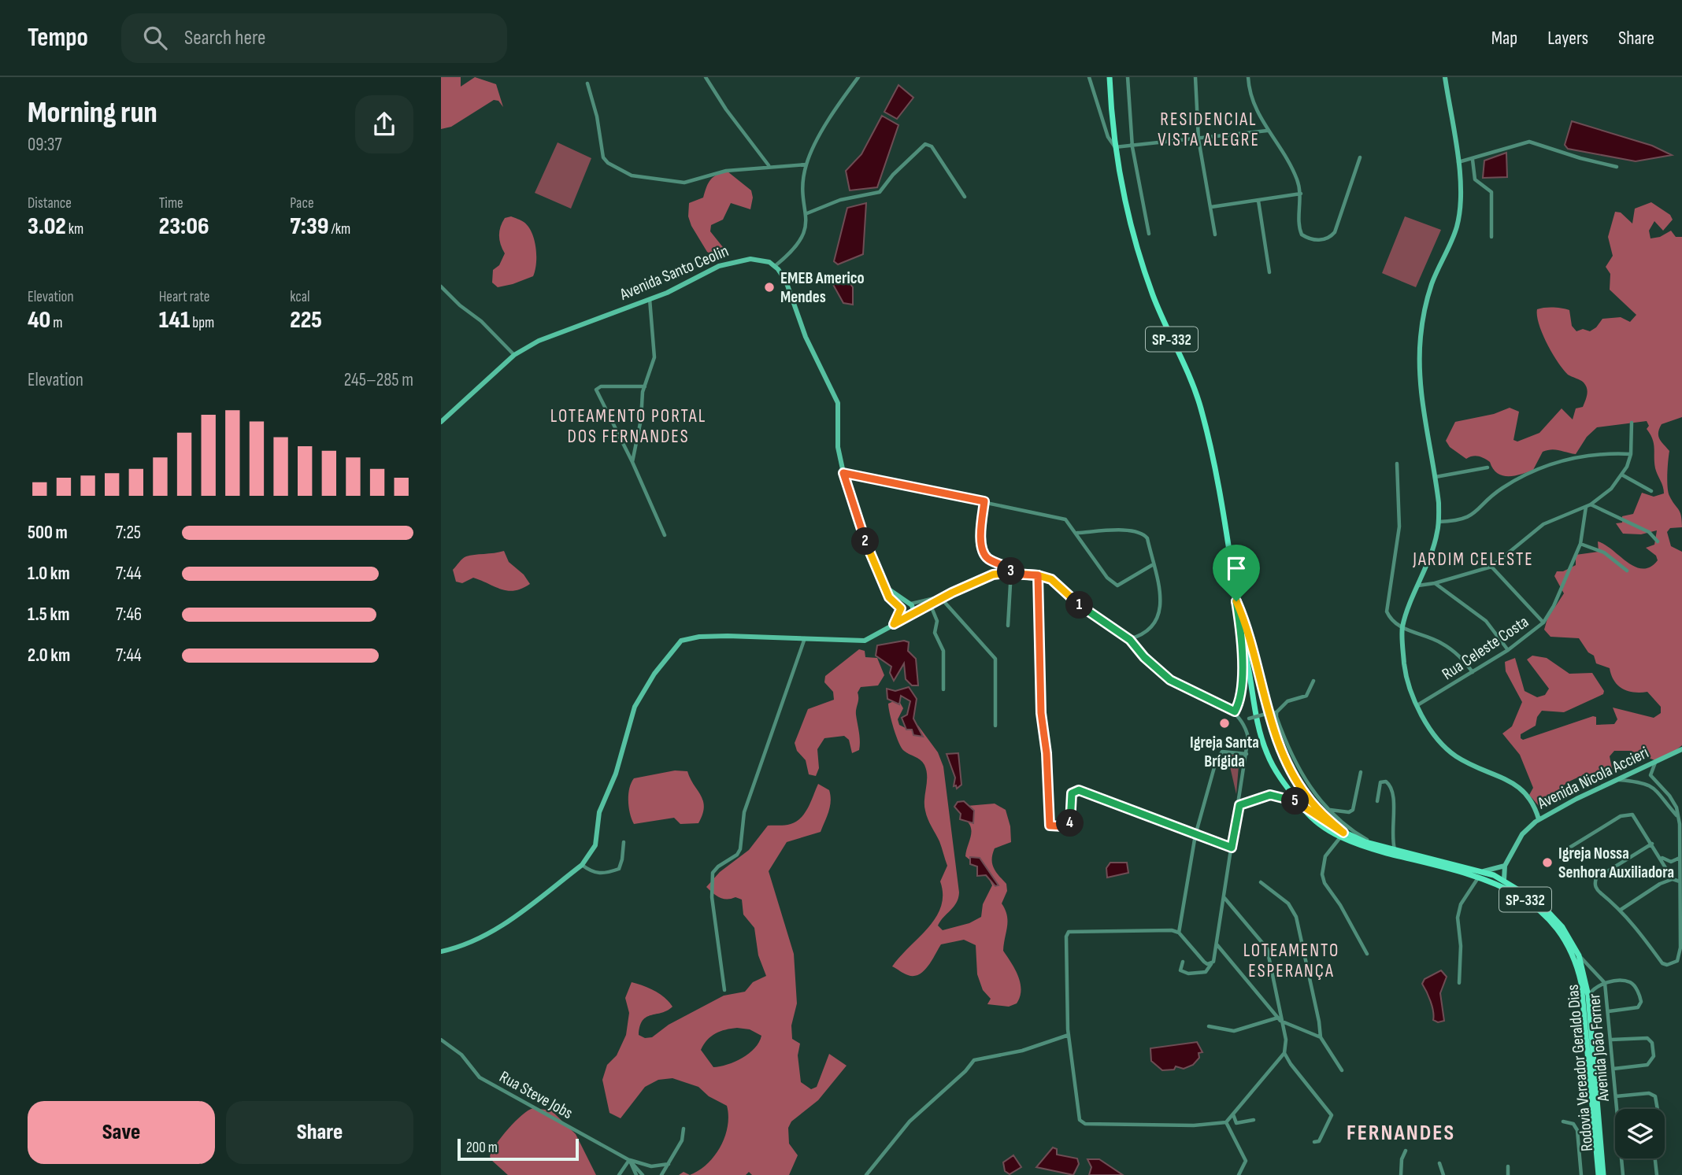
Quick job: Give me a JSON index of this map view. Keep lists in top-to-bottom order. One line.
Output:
{"streets":{"main road":["SP-332","Rodovia Vereador Geraldo Dias"],"street":["Avenida Santo Ceolin","Rua Celeste Costa","Avenida Nicola Accieri","Avenida João Forner","Rua Steve Jobs"]},"crossings":[["Avenida Nicola Accieri","Rodovia Vereador Geraldo Dias"]],"districts":["RESIDENCIAL VISTA ALEGRE","LOTEAMENTO PORTAL DOS FERNANDES","JARDIM CELESTE","LOTEAMENTO ESPERANÇA","FERNANDES"],"places":["EMEB Americo Mendes","Igreja Santa Brígida","Igreja Nossa Senhora Auxiliadora"],"scale_bar":"200 m","page":{"header":"Tempo","search":"Search here","nav":["Map","Layers","Share"],"heading":["Morning run","09:37"],"stats":[["Distance","3.02 km"],["Time","23:06"],["Pace","7:39 /km"],["Elevation","40 m"],["Heart rate","141 bpm"],["kcal","225"]],"chart":["Elevation","245–285 m"],"list":[{"name":"500 m","note":"7:25"},{"name":"1.0 km","note":"7:44"},{"name":"1.5 km","note":"7:46"},{"name":"2.0 km","note":"7:44"}],"pins":["2","3","1","5","4"],"buttons":["Save","Share"],"scale":"200 m"}}
